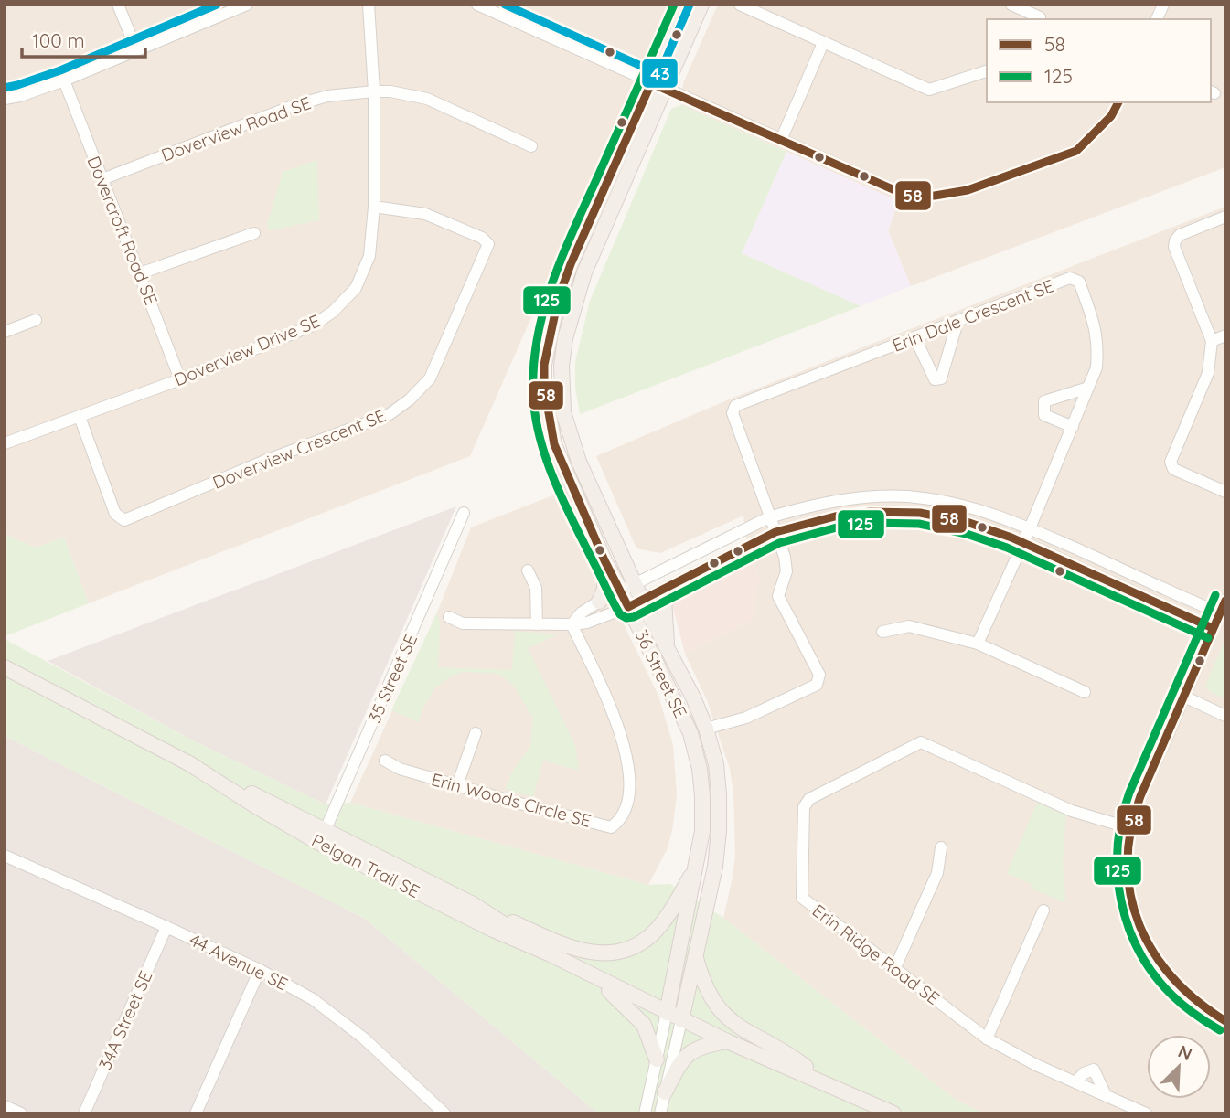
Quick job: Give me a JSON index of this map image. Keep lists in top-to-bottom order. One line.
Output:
{"streets":{"main road":["36 Street SE","Peigan Trail SE"],"street":["Doverview Road SE","Dovercroft Road SE","Erin Dale Crescent SE","Doverview Drive SE","Doverview Crescent SE","35 Street SE","Erin Woods Circle SE","Erin Ridge Road SE","44 Avenue SE","34A Street SE"]},"crossings":[["Doverview Road SE","Dovercroft Road SE"],["Doverview Road SE","Doverview Drive SE"],["Dovercroft Road SE","Doverview Drive SE"],["Erin Dale Crescent SE","36 Street SE"],["Doverview Drive SE","Doverview Crescent SE"],["36 Street SE","Peigan Trail SE"],["35 Street SE","Peigan Trail SE"],["44 Avenue SE","34A Street SE"]],"lines":["transit line 125","transit line 43","transit line 58"],"legend":["58","125"],"scale_bar":"100 m","north":"top right"}
